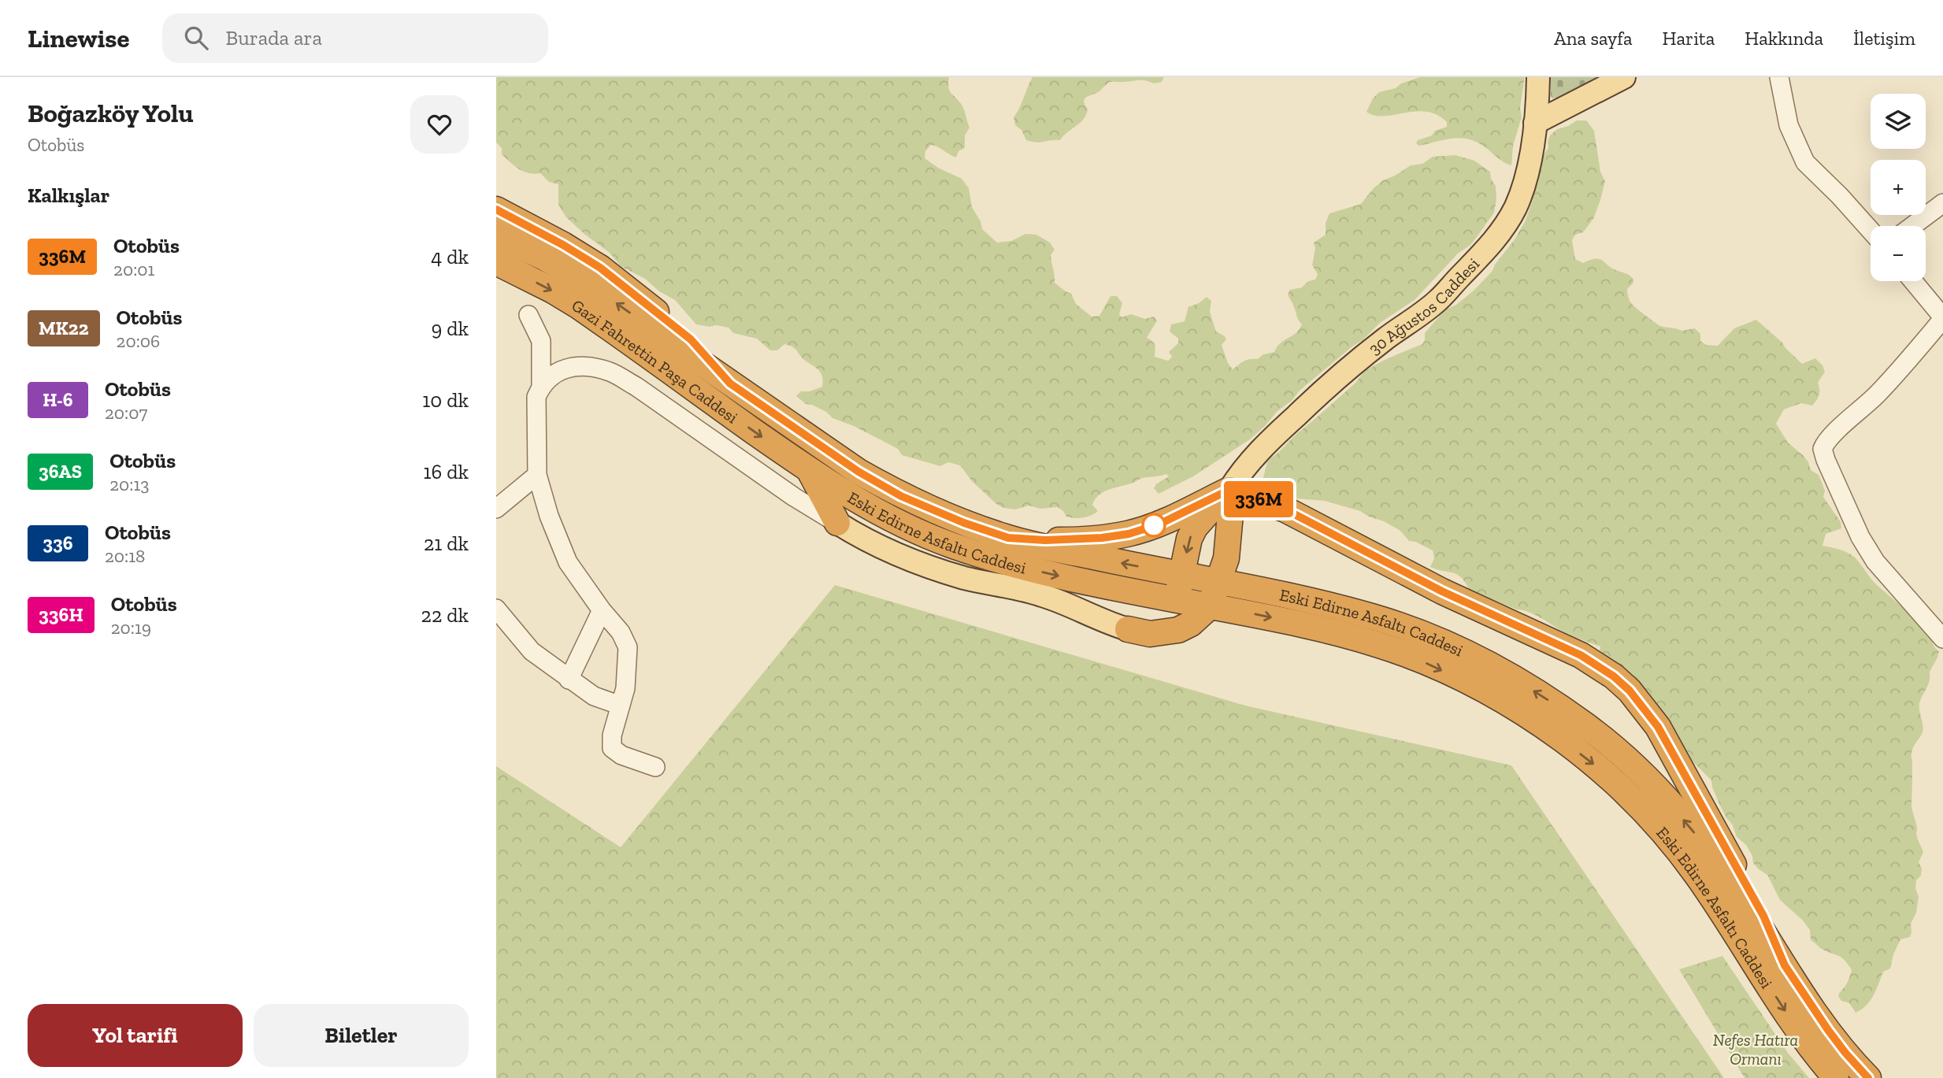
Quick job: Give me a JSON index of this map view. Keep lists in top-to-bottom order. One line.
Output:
{"streets":{"highway":["Gazi Fahrettin Paşa Caddesi","Eski Edirne Asfaltı Caddesi"],"main road":["30 Ağustos Caddesi"]},"crossings":[["Gazi Fahrettin Paşa Caddesi","Eski Edirne Asfaltı Caddesi"]],"parks":["Nefes Hatıra Ormanı"],"lines":["bus line 336M"],"page":{"header":"Linewise","search":"Burada ara","nav":["Ana sayfa","Harita","Hakkında","İletişim"],"heading":[["Boğazköy Yolu","Otobüs"],"Kalkışlar"],"on_map":"336M","map_buttons":["+","−"],"list":[{"mark":"336M","name":"Otobüs","note":"20:01","value":"4 dk"},{"mark":"MK22","name":"Otobüs","note":"20:06","value":"9 dk"},{"mark":"H-6","name":"Otobüs","note":"20:07","value":"10 dk"},{"mark":"36AS","name":"Otobüs","note":"20:13","value":"16 dk"},{"mark":"336","name":"Otobüs","note":"20:18","value":"21 dk"},{"mark":"336H","name":"Otobüs","note":"20:19","value":"22 dk"}],"buttons":["Yol tarifi","Biletler"]}}
